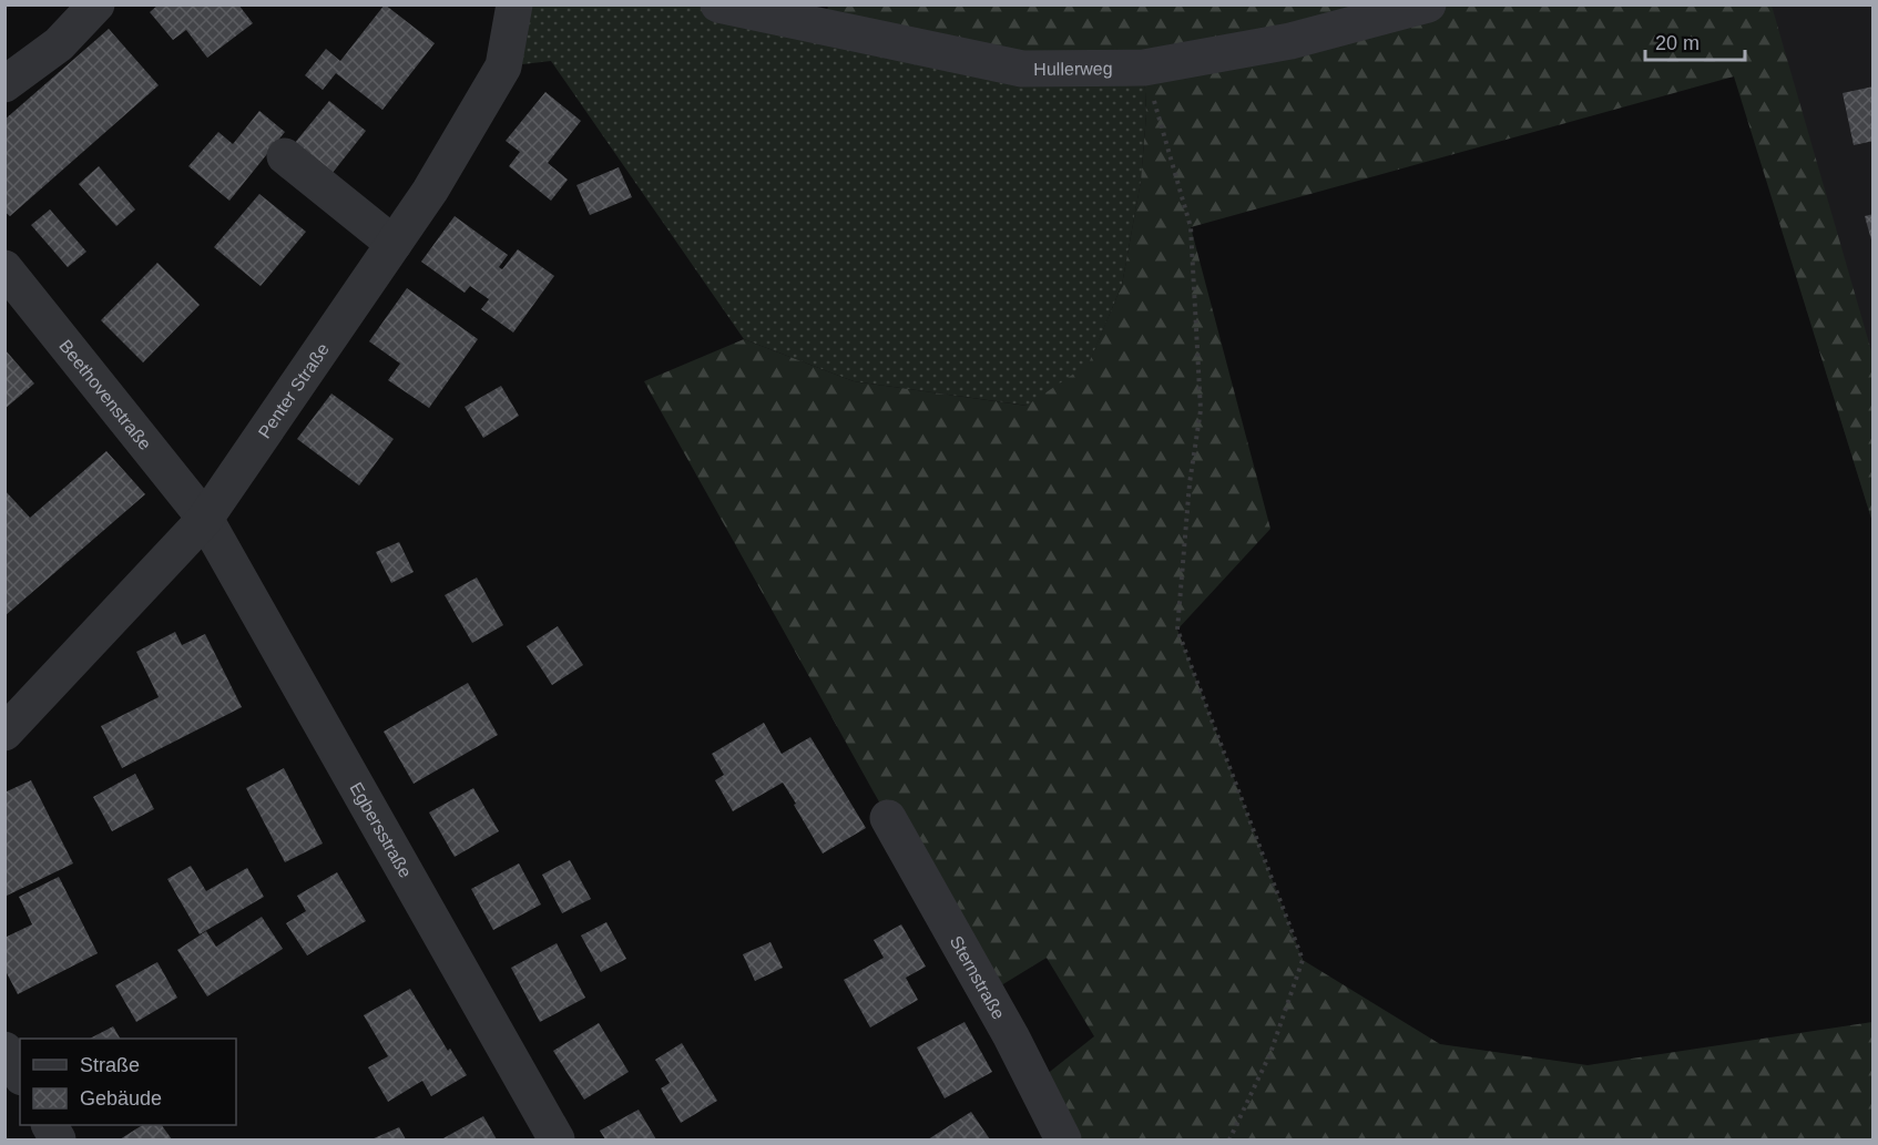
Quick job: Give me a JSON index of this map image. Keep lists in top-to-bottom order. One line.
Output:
{"streets":{"street":["Hullerweg","Penter Straße","Beethovenstraße","Egbersstraße","Sternstraße"]},"crossings":[["Penter Straße","Beethovenstraße"],["Penter Straße","Egbersstraße"],["Beethovenstraße","Egbersstraße"]],"legend":["Straße","Gebäude"],"scale_bar":"20 m"}
